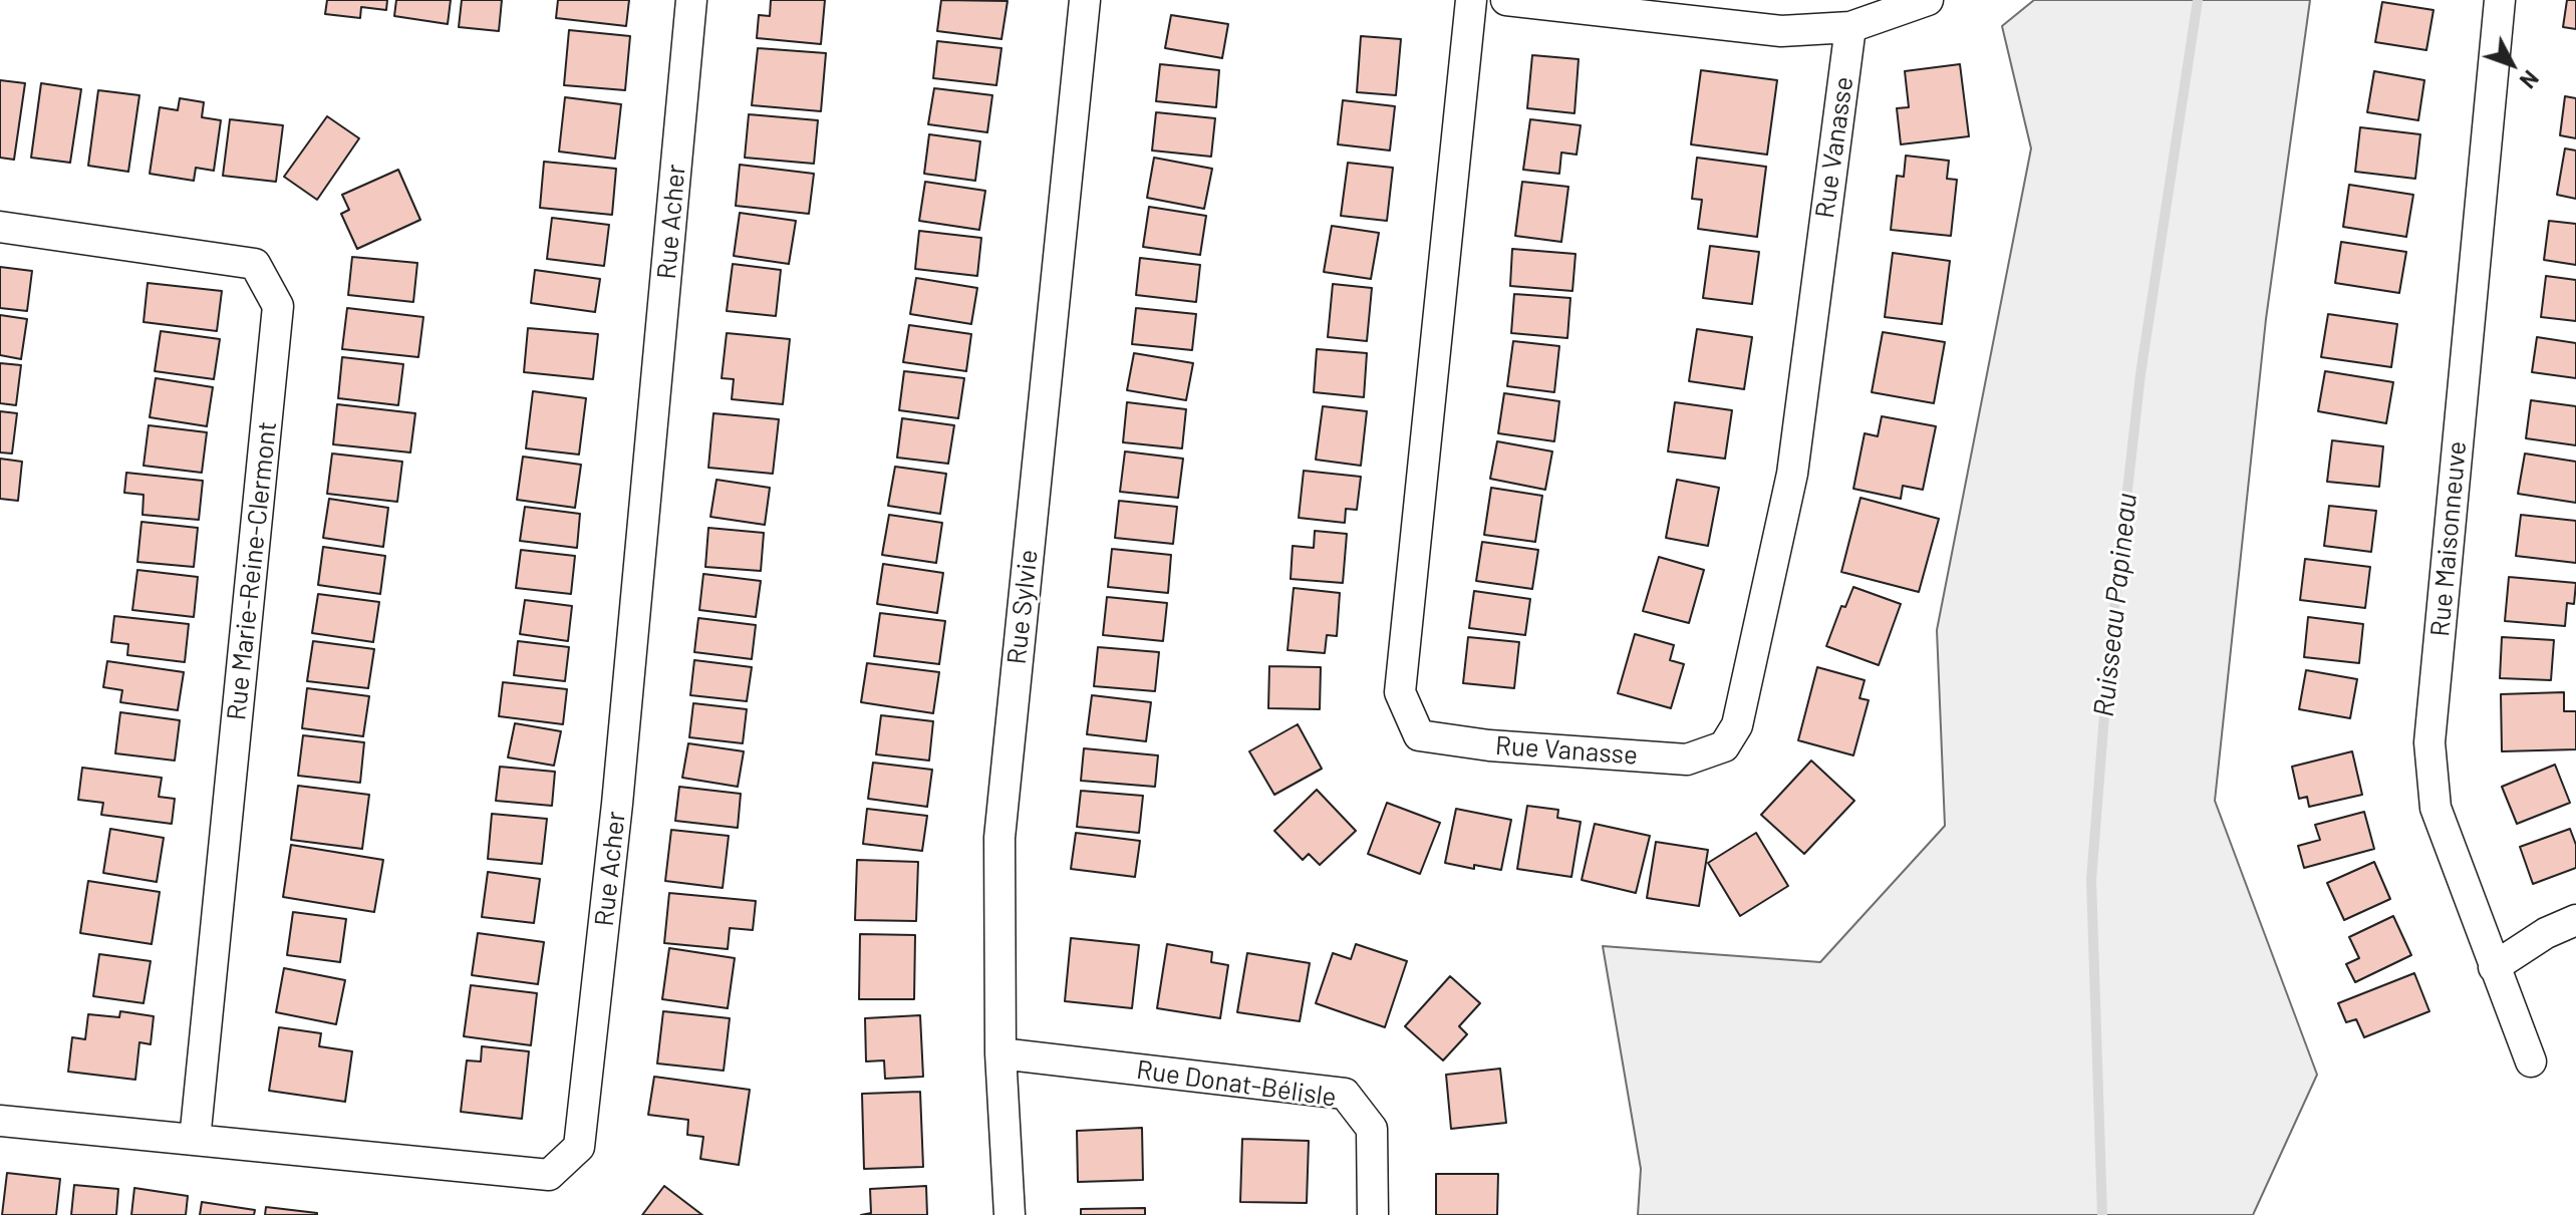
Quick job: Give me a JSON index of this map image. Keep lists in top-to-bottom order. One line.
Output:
{"streets":{"street":["Rue Vanasse","Rue Acher","Rue Maisonneuve","Rue Marie-Reine-Clermont","Rue Sylvie","Rue Donat-Bélisle"]},"crossings":[["Rue Acher","Rue Marie-Reine-Clermont"],["Rue Sylvie","Rue Donat-Bélisle"]],"water":["Ruisseau Papineau"],"north":"bottom right"}
